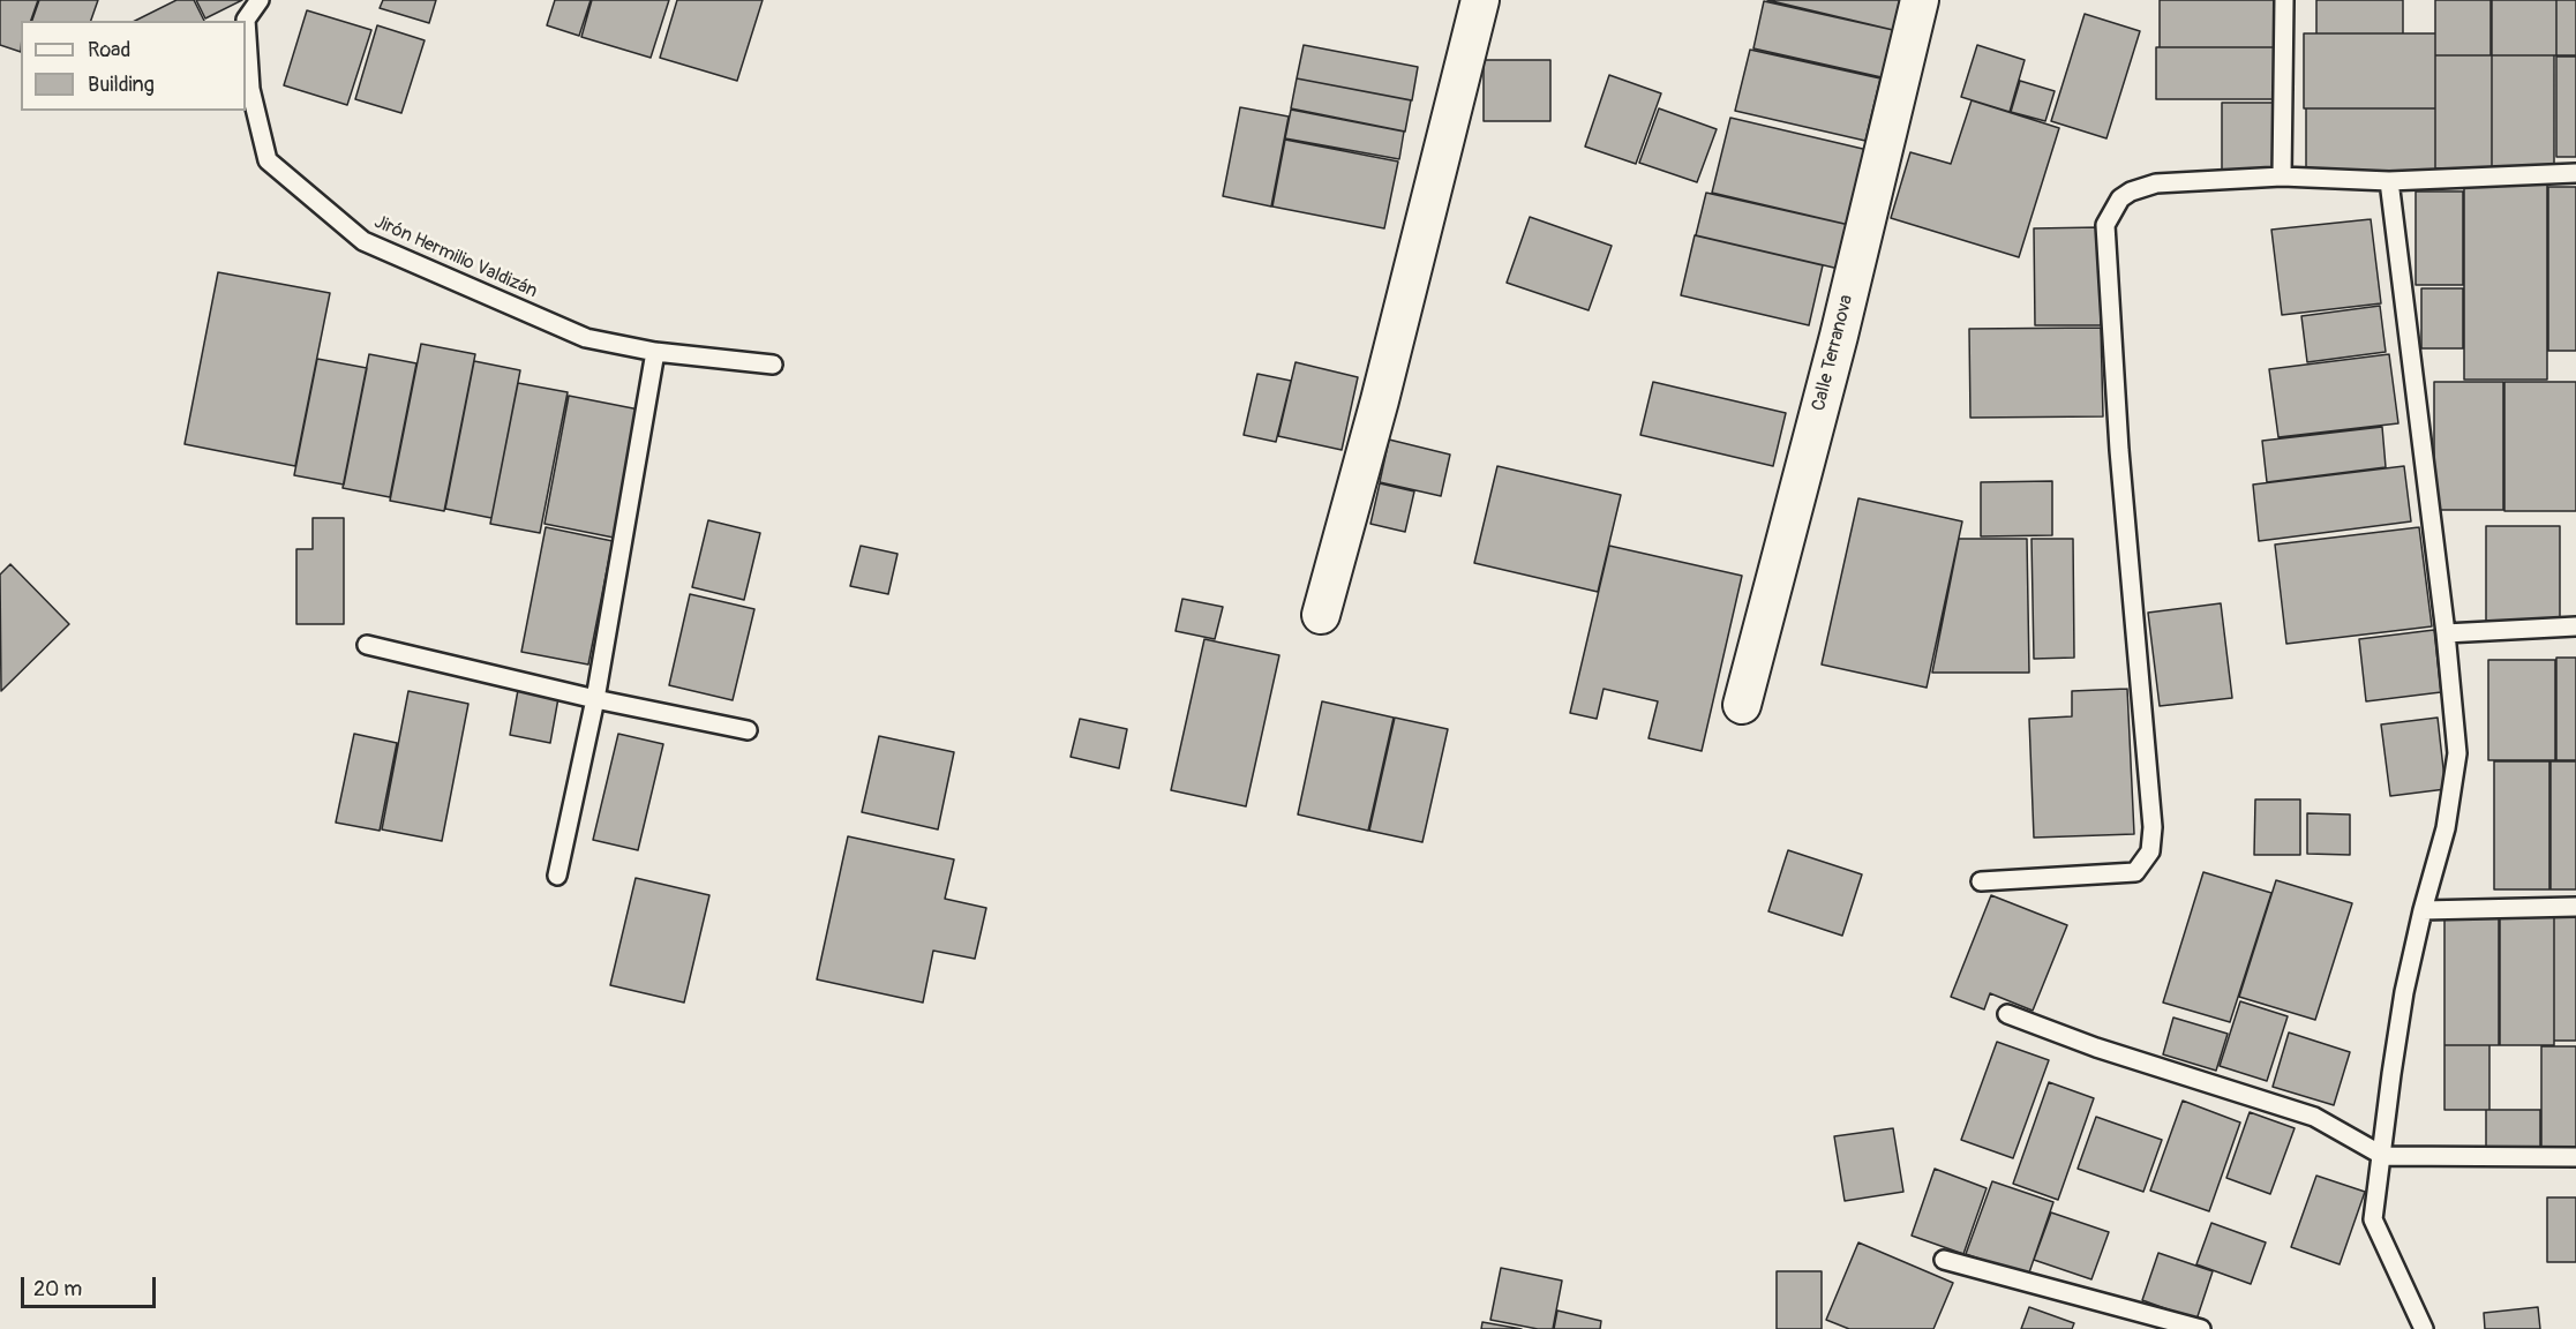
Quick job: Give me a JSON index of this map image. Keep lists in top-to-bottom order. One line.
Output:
{"streets":{"street":["Calle Terranova"],"lane":["Jirón Hermilio Valdizán"]},"legend":["Road","Building"],"scale_bar":"20 m"}
